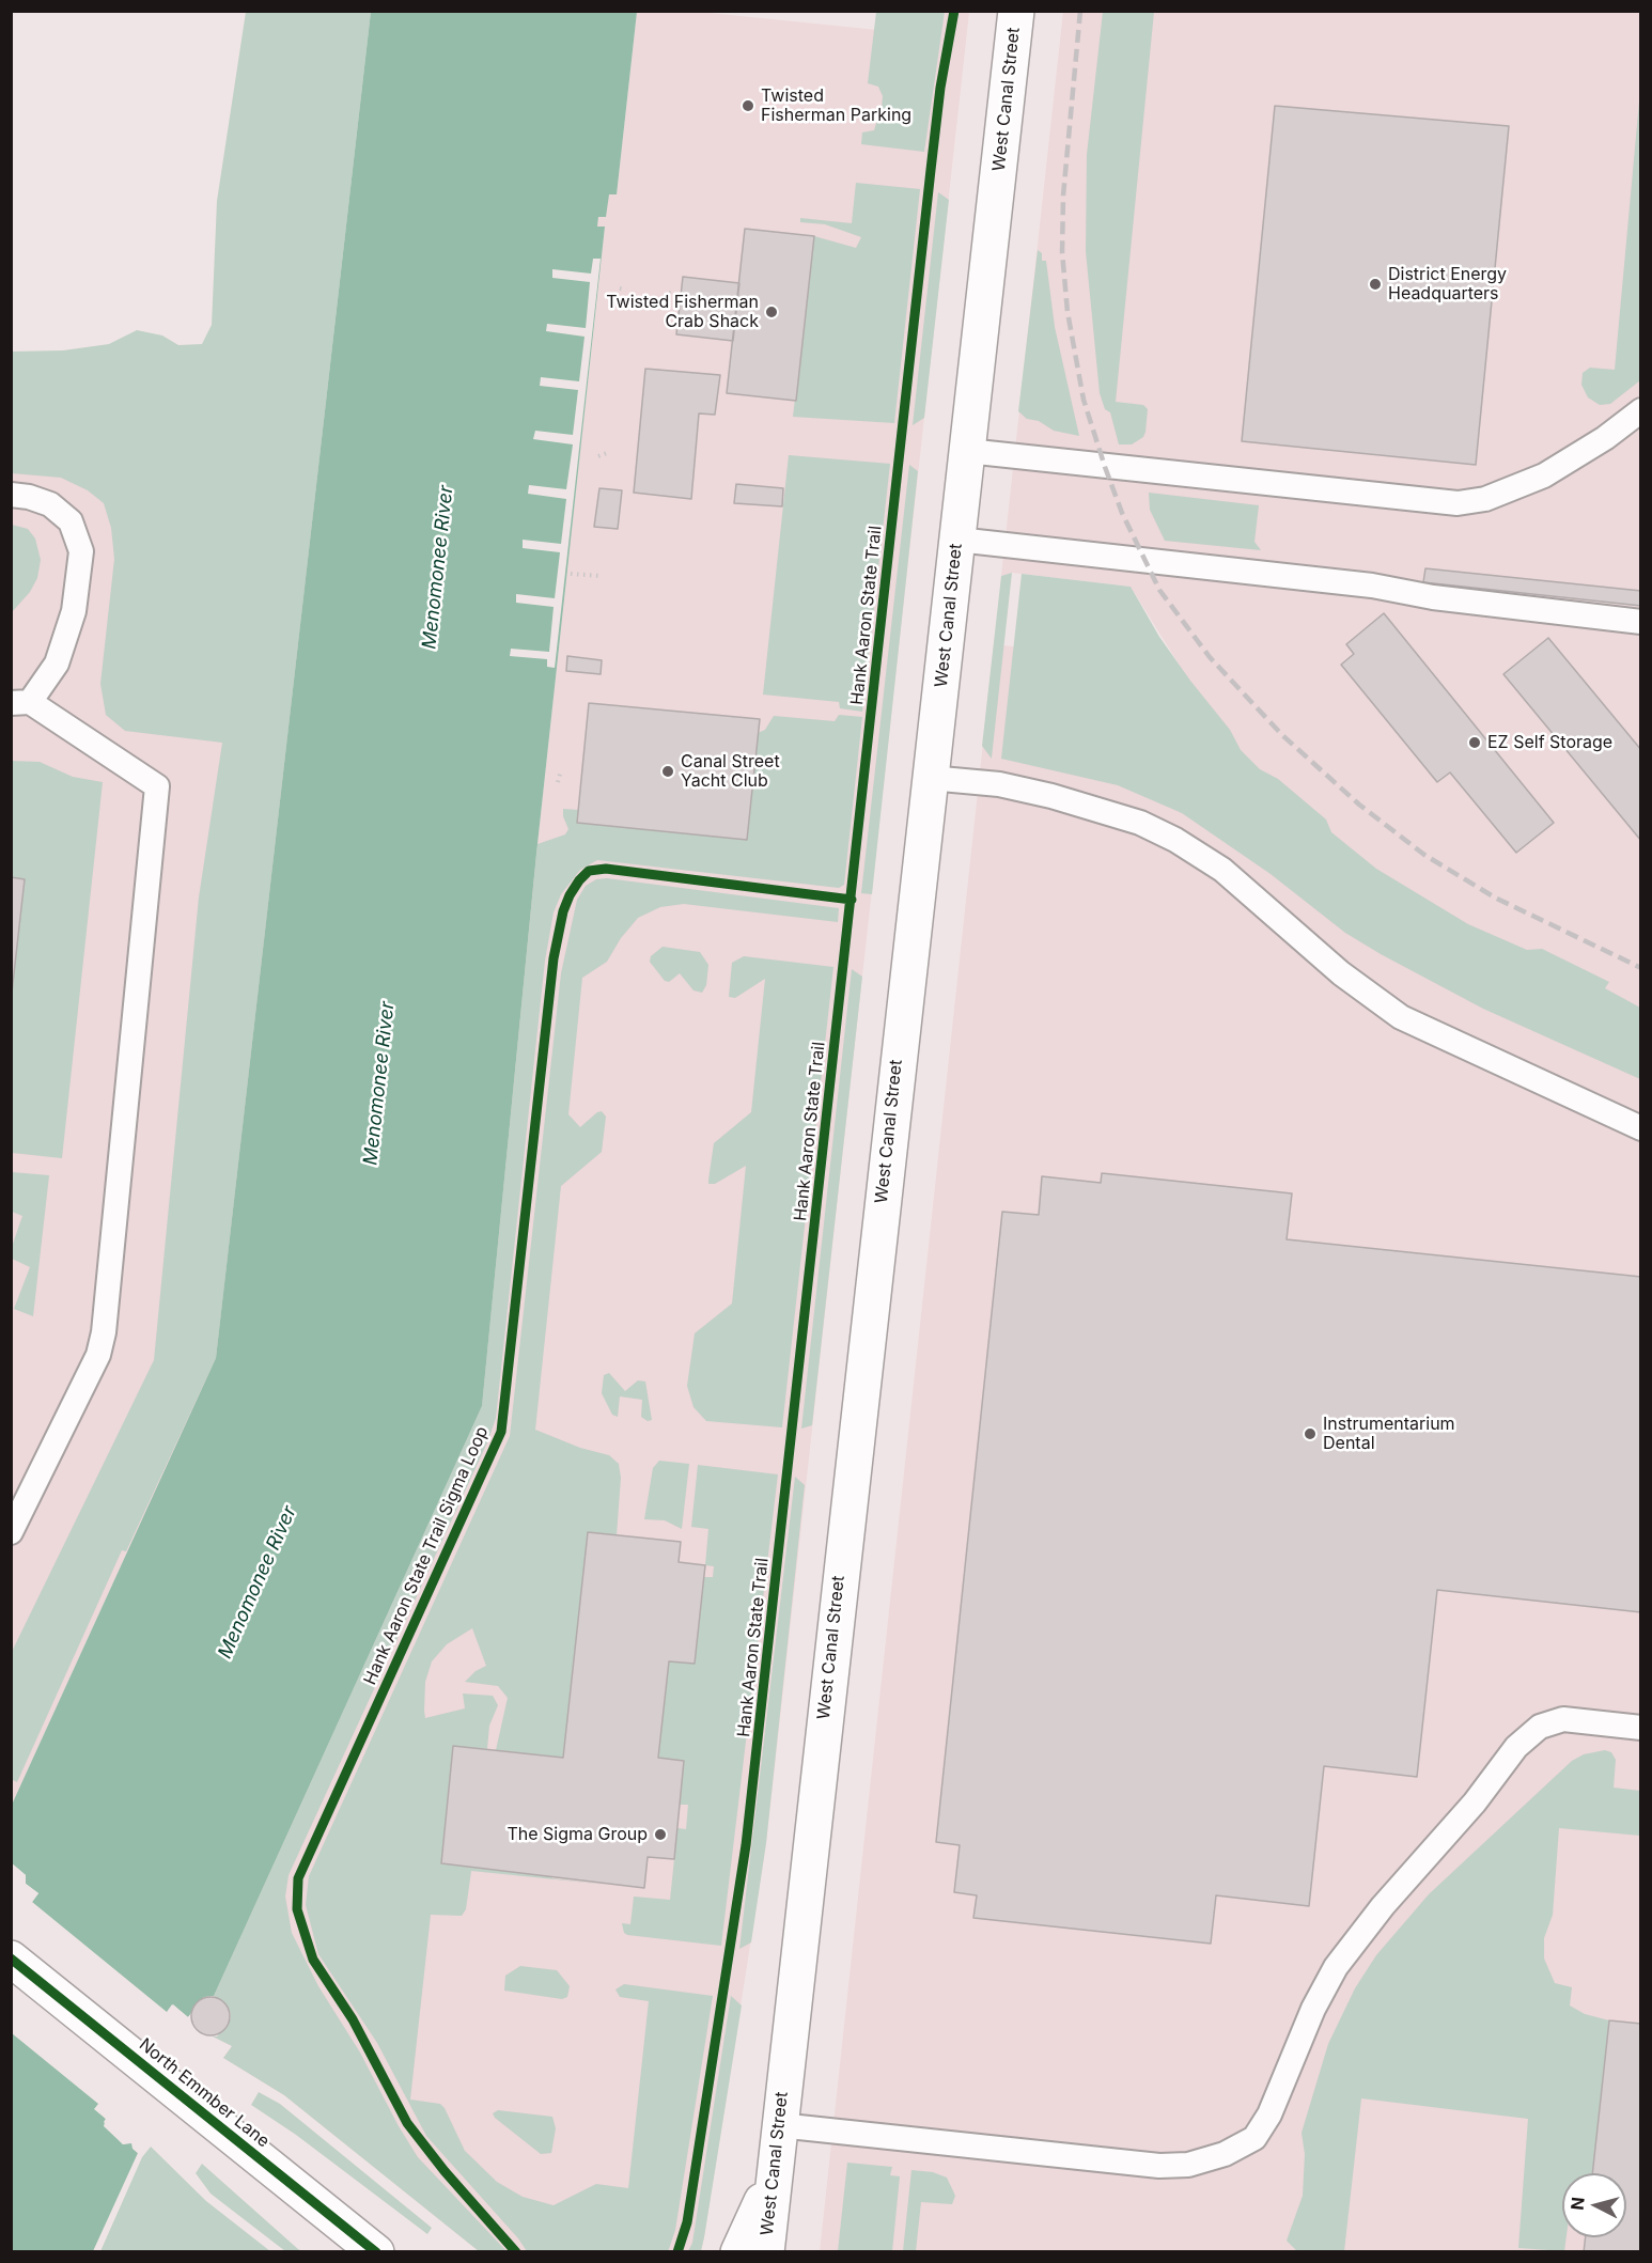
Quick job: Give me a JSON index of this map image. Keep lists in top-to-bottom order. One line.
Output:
{"streets":{"street":["West Canal Street","North Emmber Lane"],"cycle path":["Hank Aaron State Trail","Hank Aaron State Trail Sigma Loop"]},"water":["Menomonee River"],"places":["Twisted Fisherman Parking","District Energy Headquarters","Twisted Fisherman Crab Shack","EZ Self Storage","Canal Street Yacht Club","Instrumentarium Dental","The Sigma Group"],"north":"left"}
